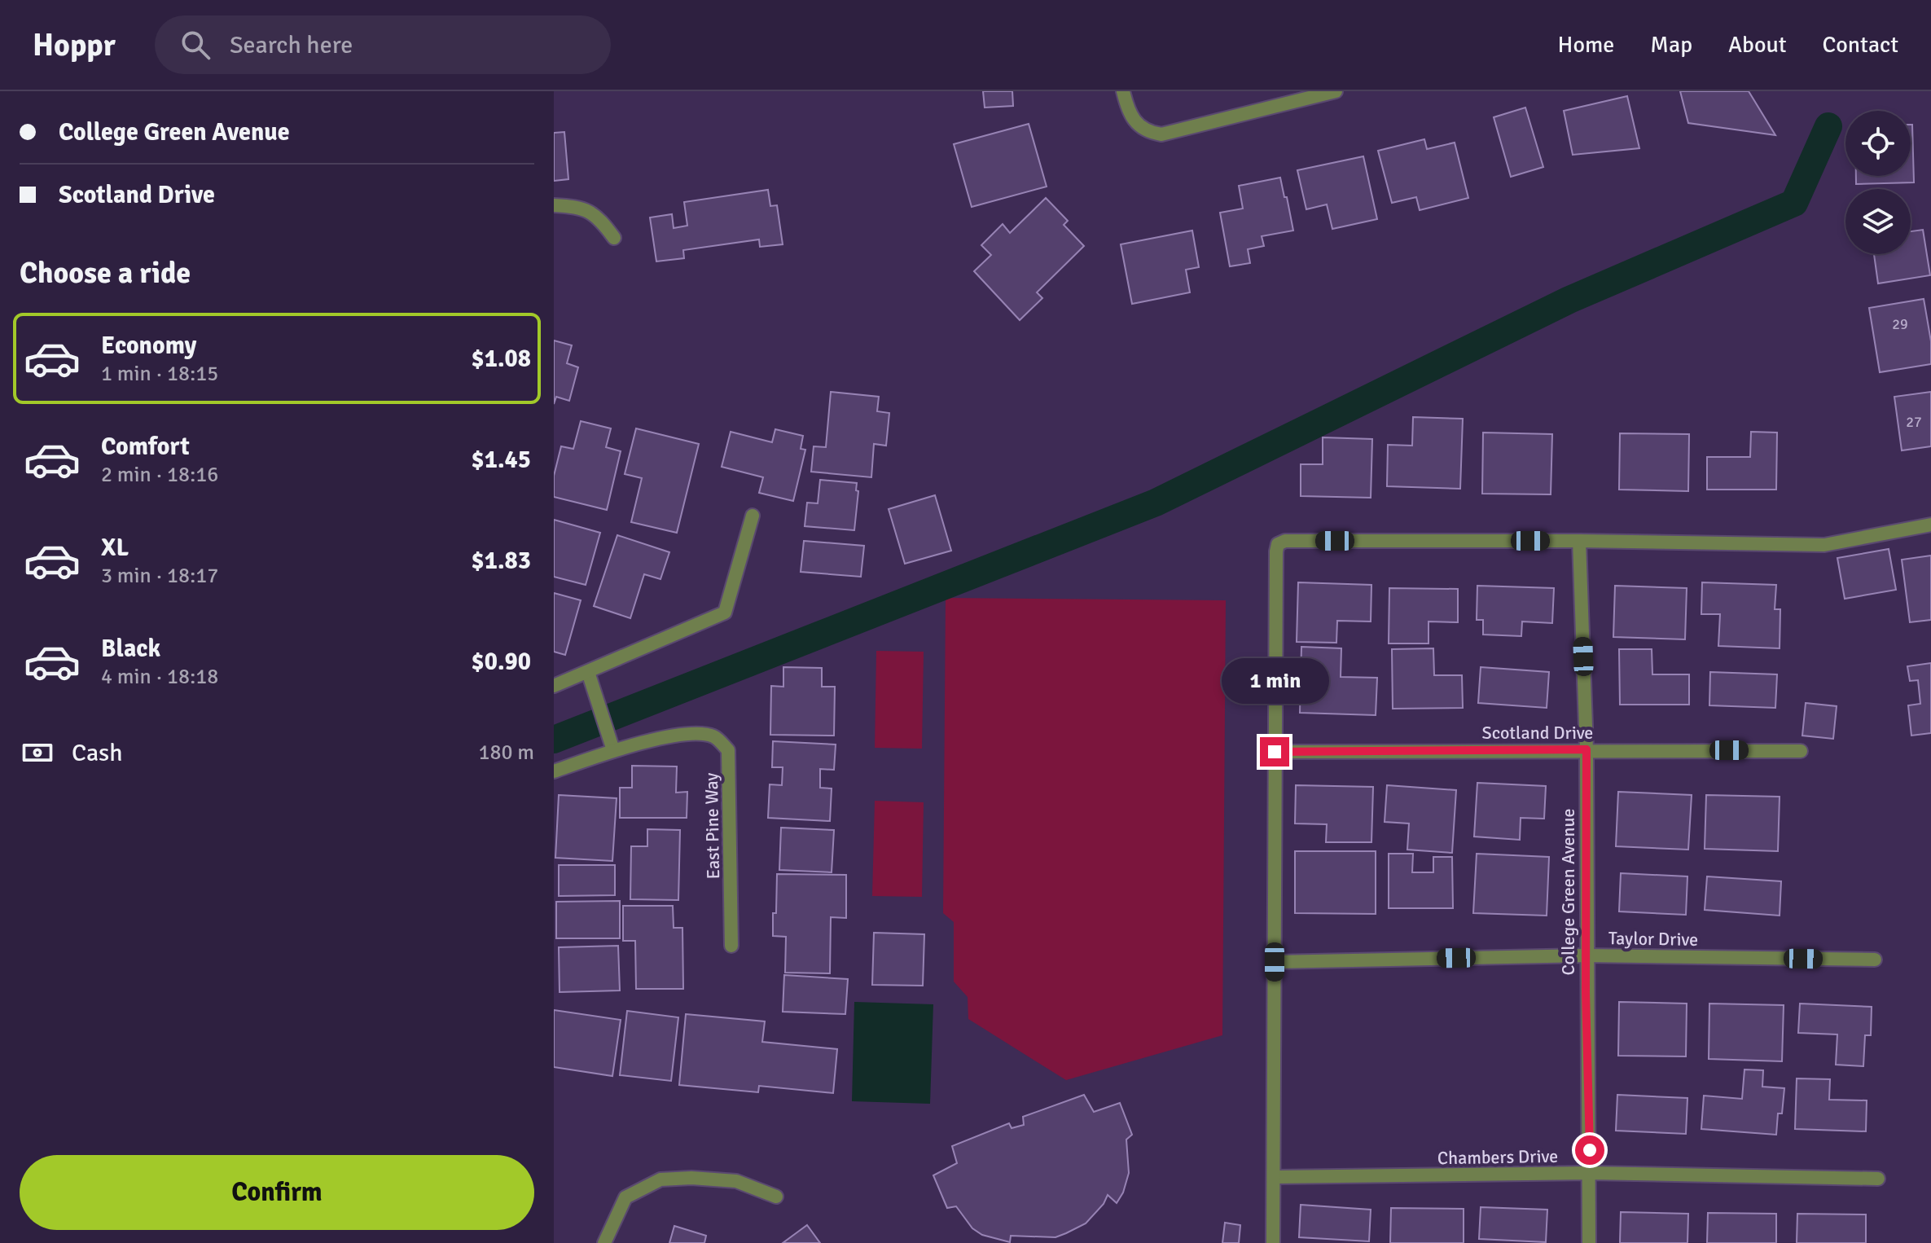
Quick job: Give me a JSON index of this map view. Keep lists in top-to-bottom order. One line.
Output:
{"streets":{"street":["Scotland Drive","East Pine Way","College Green Avenue","Taylor Drive","Chambers Drive"]},"crossings":[["Scotland Drive","College Green Avenue"],["College Green Avenue","Taylor Drive"],["College Green Avenue","Chambers Drive"]],"house_numbers":["29","27"],"page":{"header":"Hoppr","search":"Search here","nav":["Home","Map","About","Contact"],"banner":["College Green Avenue","Scotland Drive"],"heading":"Choose a ride","list":[{"name":"Economy","note":"1 min · 18:15","value":"$1.08"},{"name":"Comfort","note":"2 min · 18:16","value":"$1.45"},{"name":"XL","note":"3 min · 18:17","value":"$1.83"},{"name":"Black","note":"4 min · 18:18","value":"$0.90"}],"bubble":"1 min","pay":["Cash","180 m"],"buttons":"Confirm"}}
